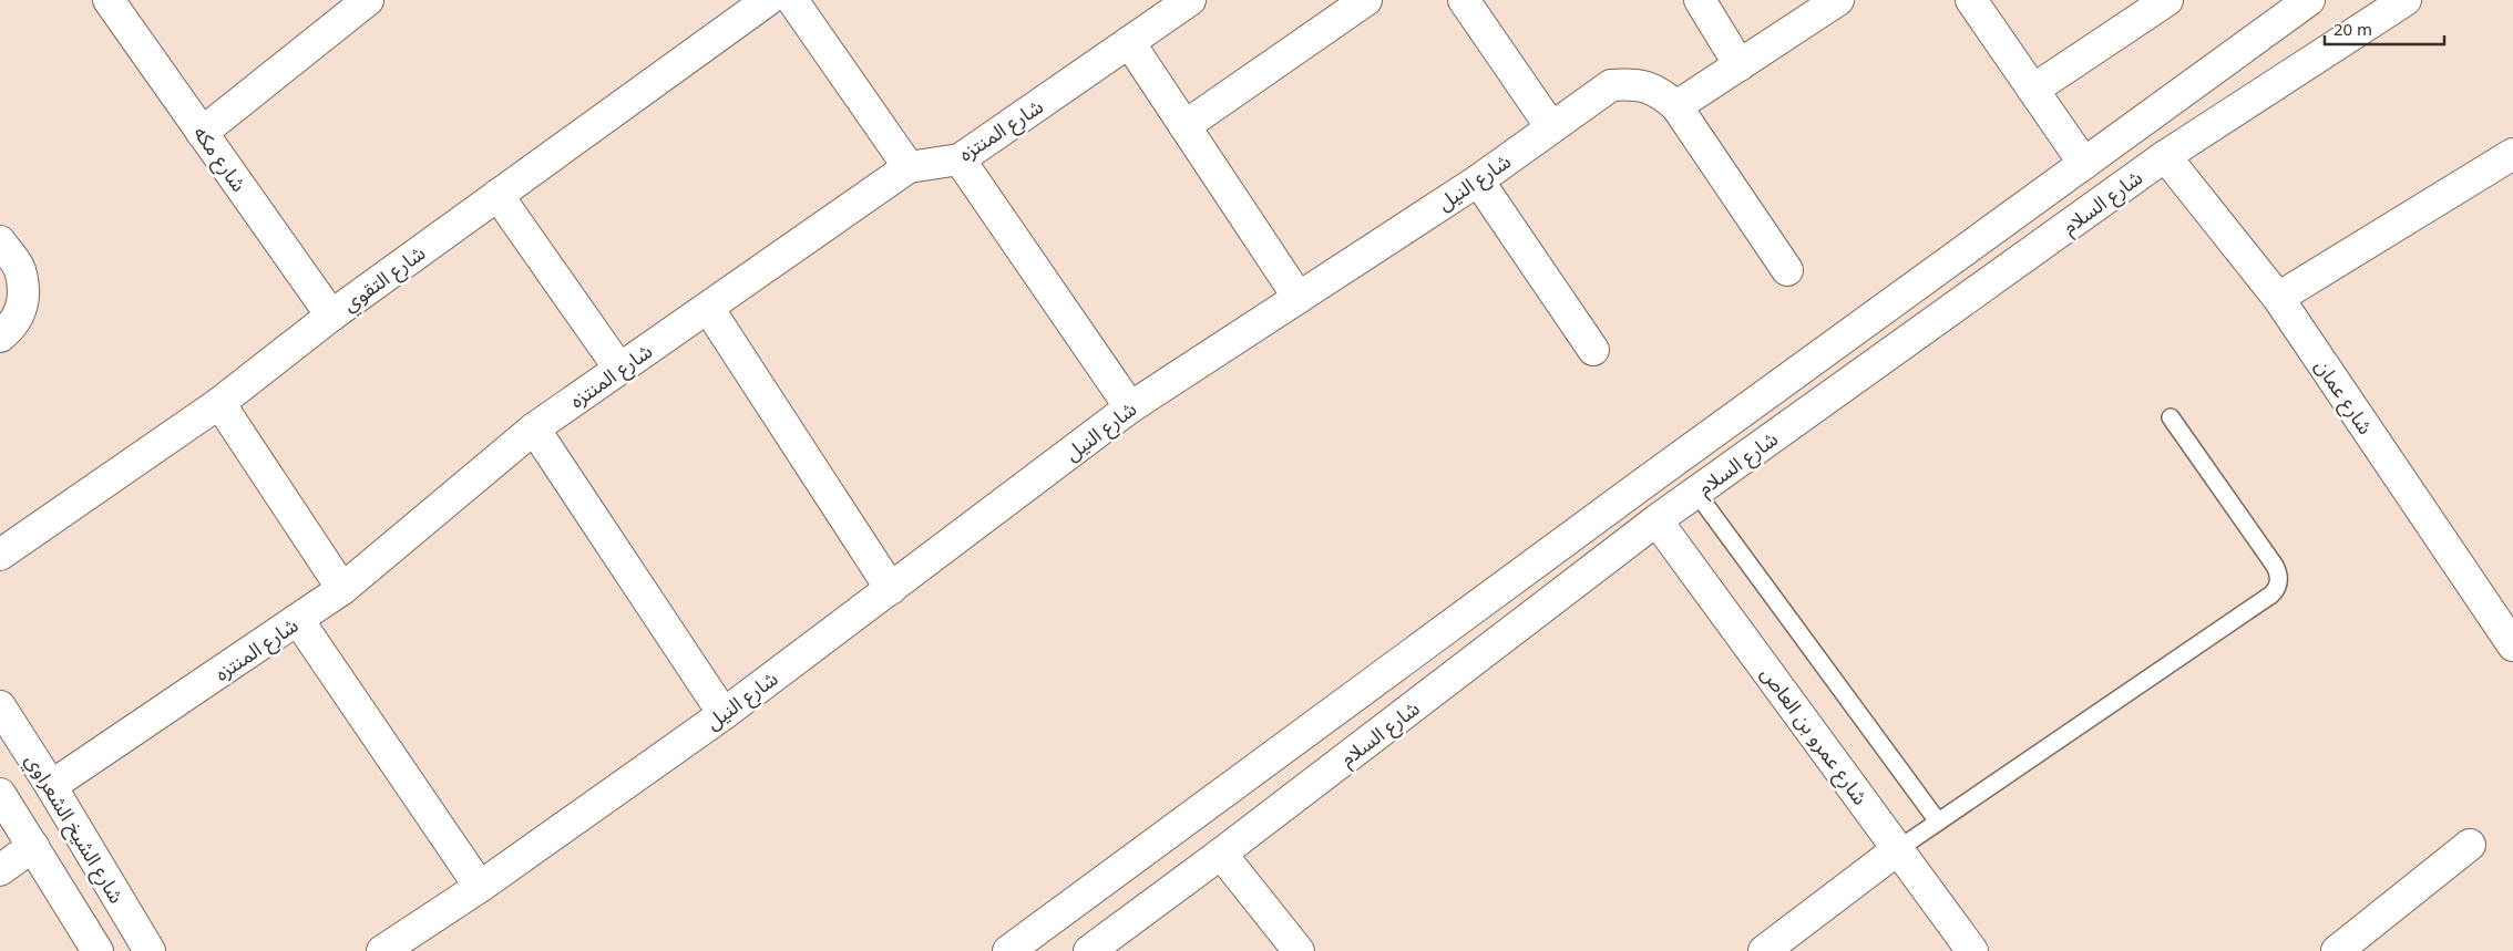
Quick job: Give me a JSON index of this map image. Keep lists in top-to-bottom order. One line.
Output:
{"streets":{"street":["شارع المنتزه","شارع مكه","شارع النيل","شارع السلام","شارع التقوي","شارع عمان","شارع عمرو بن العاص","شارع الشيخ الشعراوي"]},"crossings":[["شارع المنتزه","شارع الشيخ الشعراوي"],["شارع مكه","شارع التقوي"],["شارع السلام","شارع عمان"],["شارع السلام","شارع عمرو بن العاص"]],"scale_bar":"20 m"}
